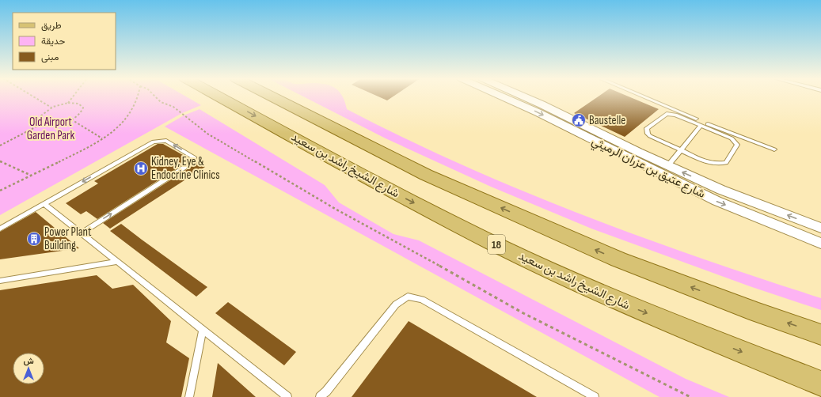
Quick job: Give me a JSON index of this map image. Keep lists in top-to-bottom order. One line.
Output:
{"streets":{"main road":["شارع الشيخ راشد بن سعيد","18"],"street":["شارع عتيق بن عزران الرميثي"]},"parks":["Old Airport Garden Park"],"places":{"public building":["Baustelle"],"hospital":["Kidney, Eye & Endocrine Clinics"],"building":["Power Plant Building"]},"legend":["طريق","حديقة","مبنى"],"north":"top"}
